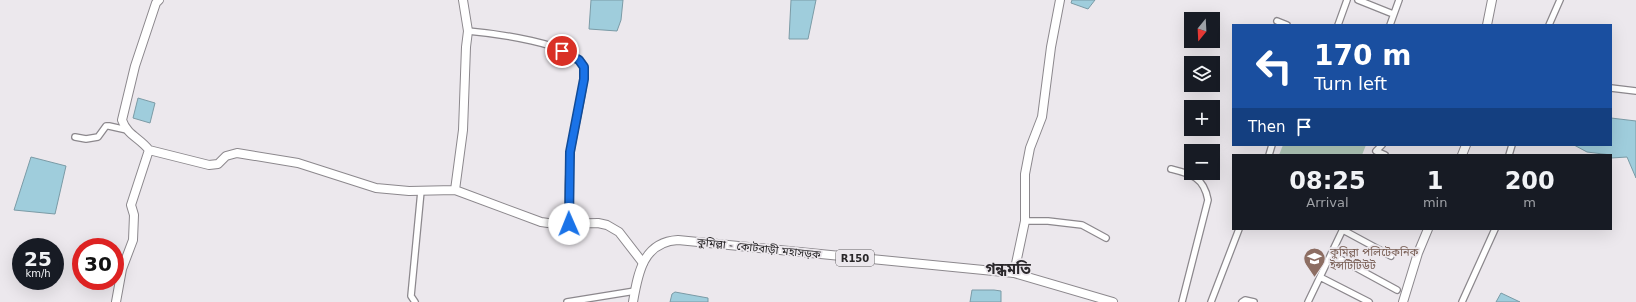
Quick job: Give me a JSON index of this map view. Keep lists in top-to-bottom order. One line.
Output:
{"streets":{"main road":["কুমিল্লা - কোটবাড়ী মহাসড়ক","R150"]},"districts":["গন্ধমতি"],"places":{"school or university":["কুমিল্লা পলিটেকনিক ইন্সটিটিউট"]},"north":"bottom","page":{"map_buttons":["+","−"],"turn":["170 m","Turn left"],"then":"Then","eta":["08:25","Arrival","1","min","200","m"],"speed":"25 km/h","limit":"30"}}
